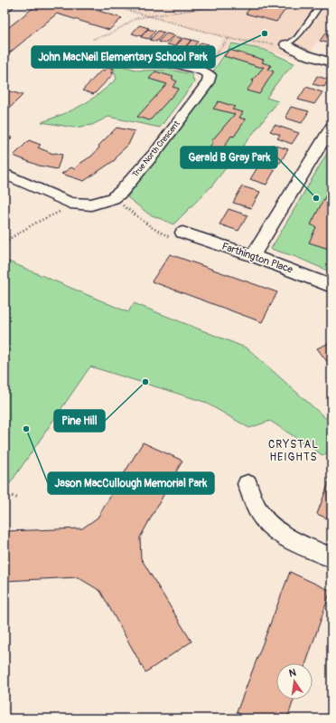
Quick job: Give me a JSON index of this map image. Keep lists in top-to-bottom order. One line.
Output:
{"streets":{"street":["True North Crescent","Farthington Place"]},"districts":["CRYSTAL HEIGHTS"],"places":["John MacNeil Elementary School Park","Gerald B Gray Park","Pine Hill","Jason MacCullough Memorial Park"],"north":"top"}
